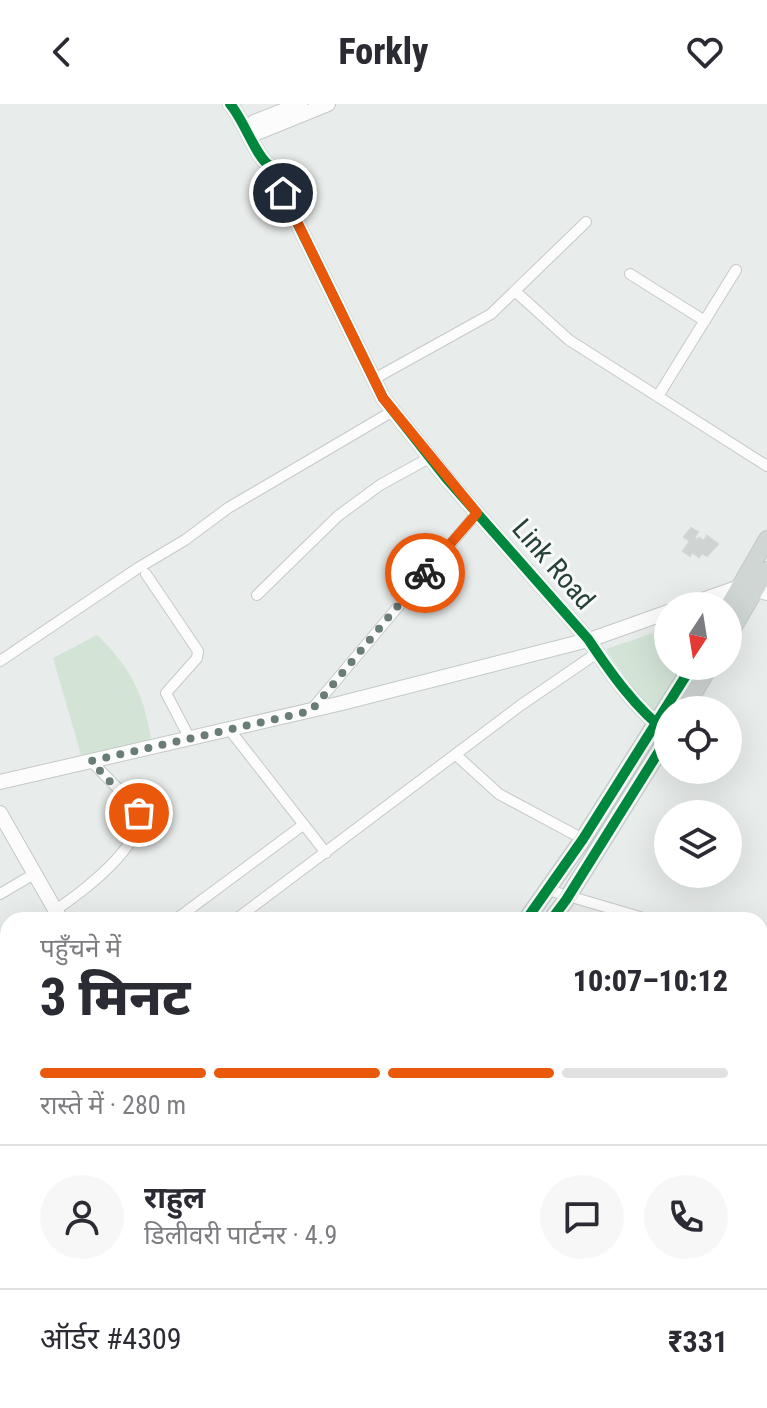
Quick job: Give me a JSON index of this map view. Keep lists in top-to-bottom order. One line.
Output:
{"streets":{"street":["Link Road"]},"north":"bottom","page":{"header":"Forkly","heading":["3 मिनट","पहुँचने में","10:07–10:12"],"panel":["राहुल","डिलीवरी पार्टनर · 4.9","ऑर्डर #4309","₹331"],"bar":"रास्ते में · 280 m"}}
